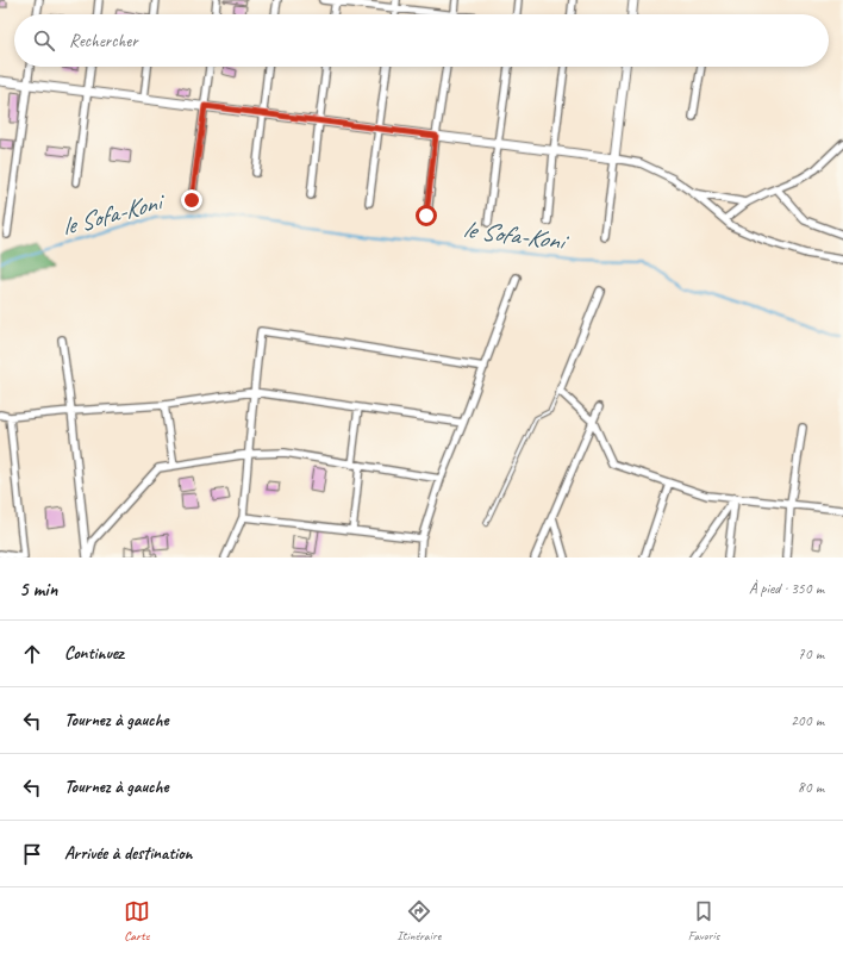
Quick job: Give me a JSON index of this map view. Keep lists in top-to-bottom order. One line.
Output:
{"water":["le Sofa-Koni"],"page":{"search":"Rechercher","heading":["5 min","À pied · 350 m"],"list":[["Continuez","70 m"],["Tournez à gauche","200 m"],["Tournez à gauche","80 m"],"Arrivée à destination"],"nav":["Carte","Itinéraire","Favoris"]}}
